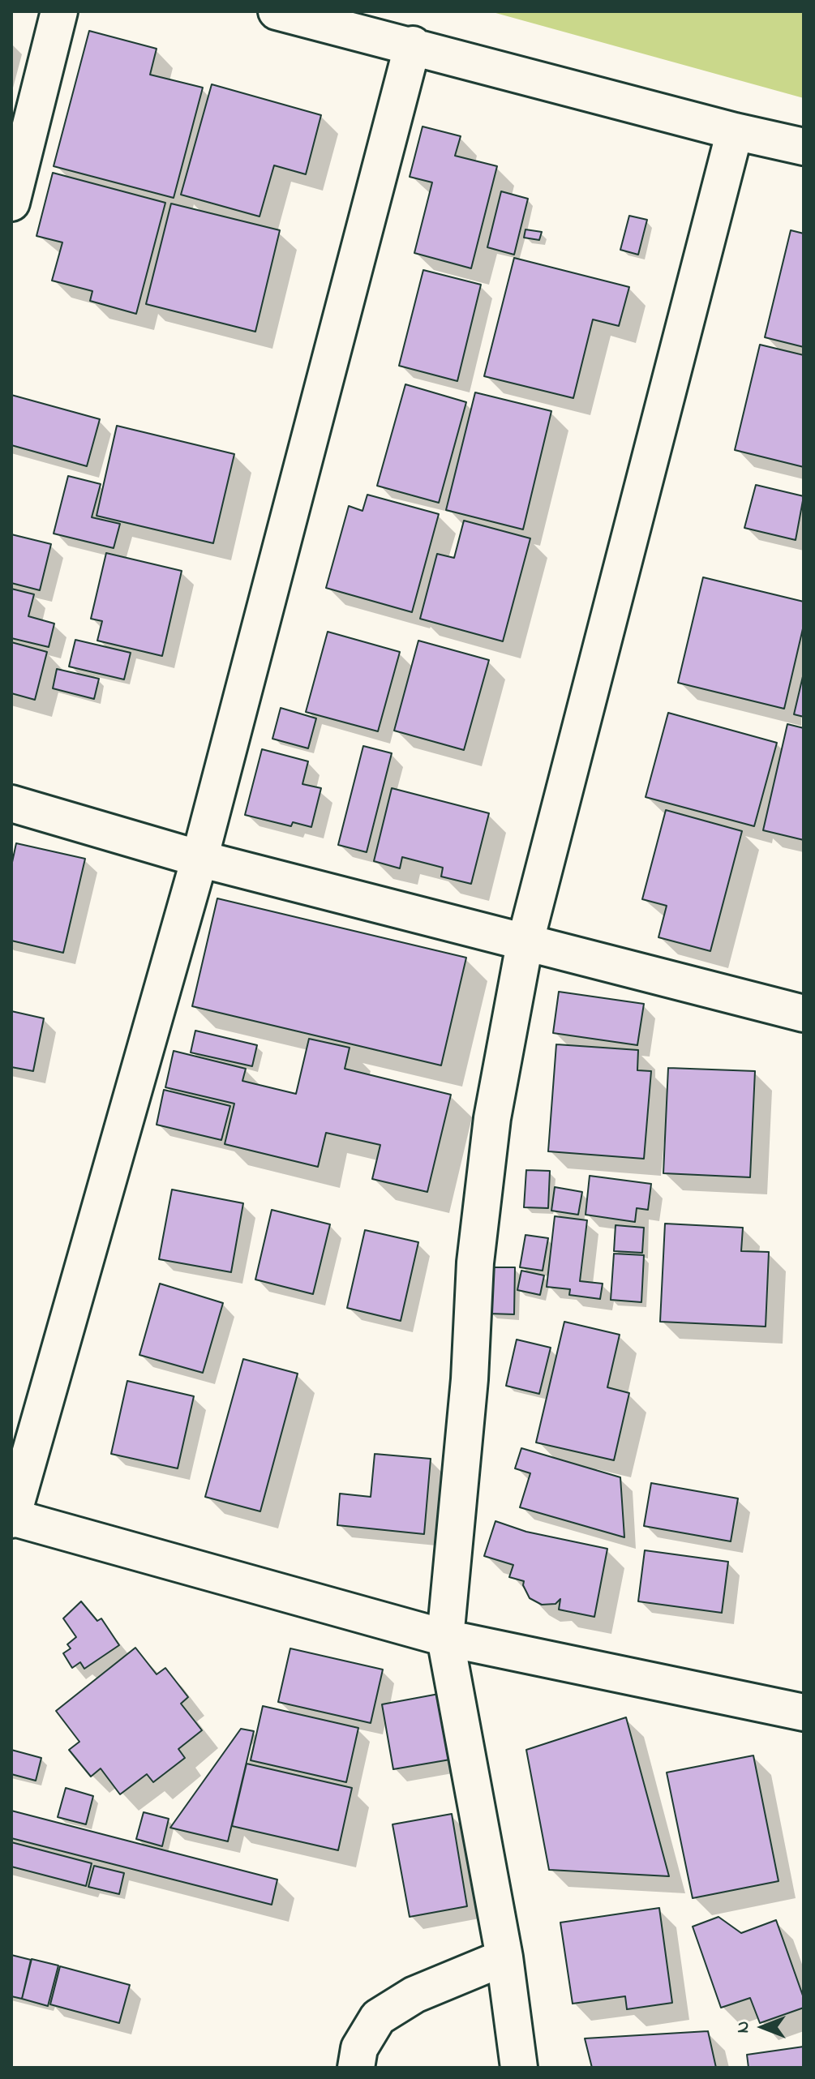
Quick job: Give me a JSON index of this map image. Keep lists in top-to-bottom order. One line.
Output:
{"north":"left"}
